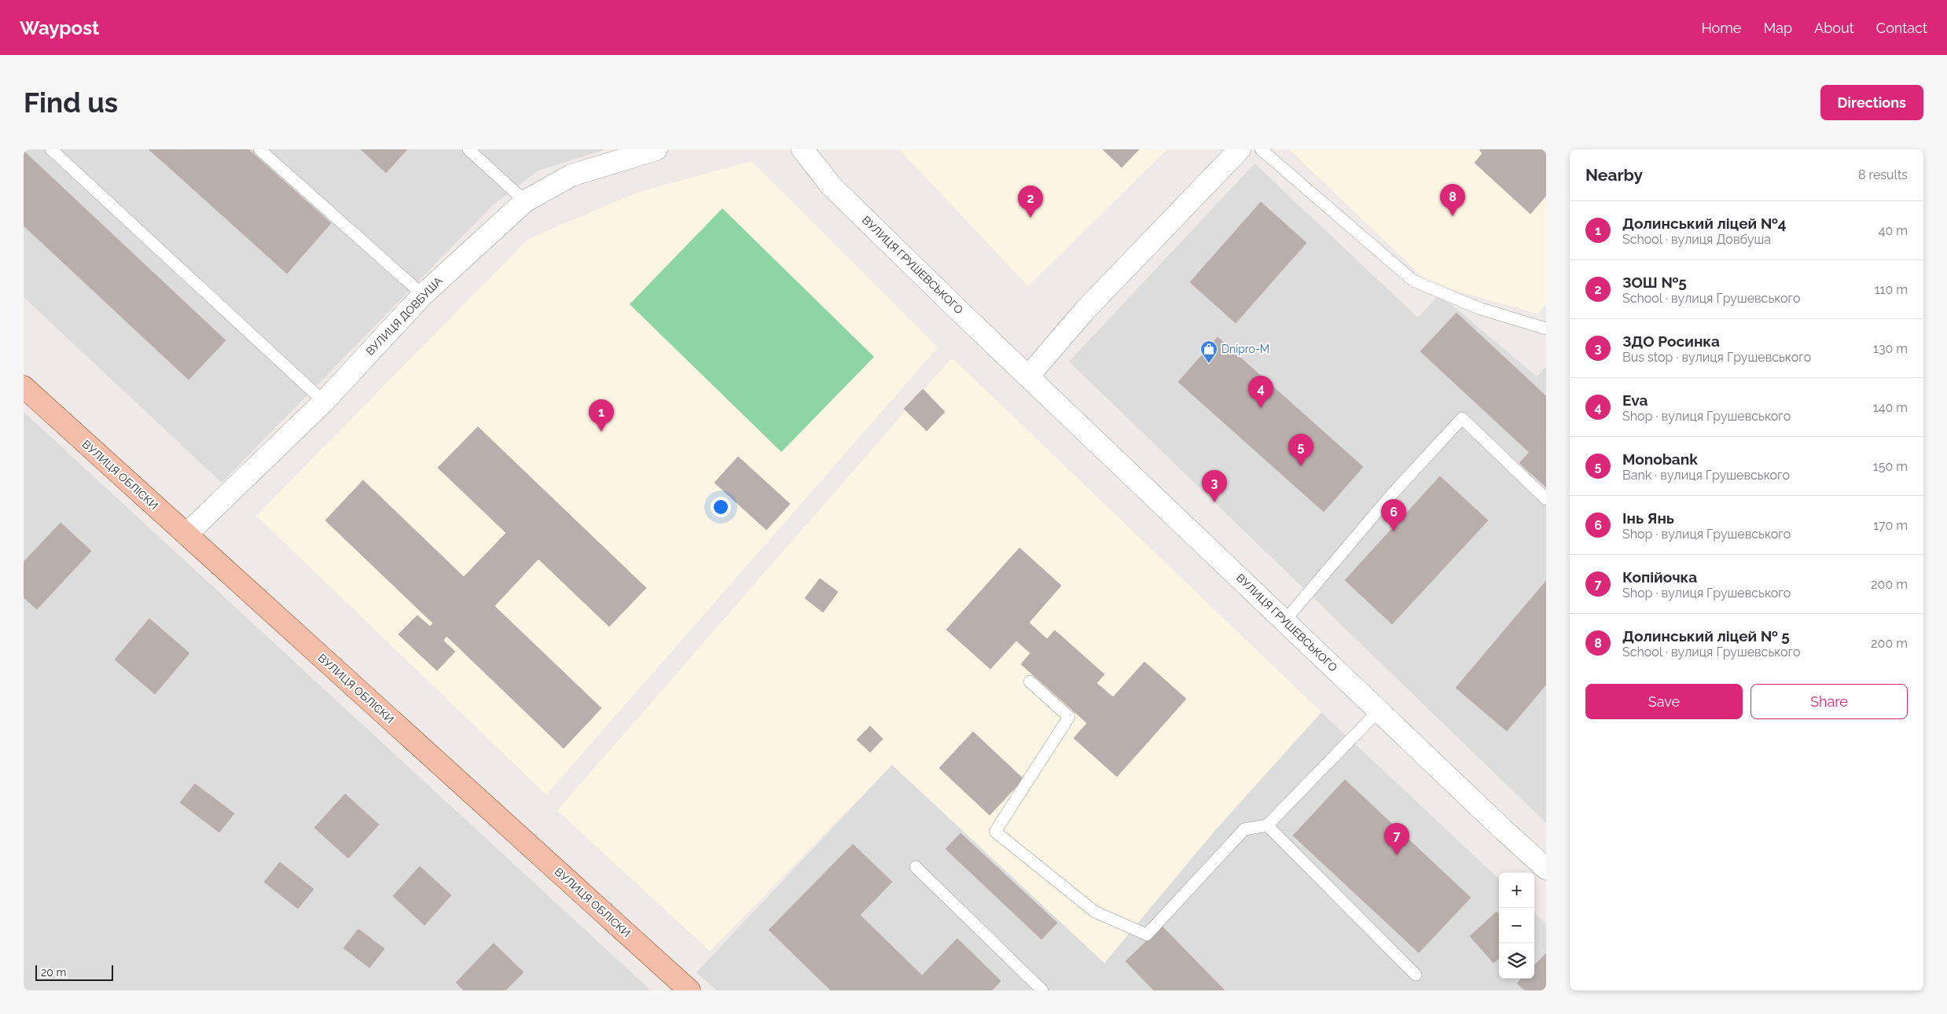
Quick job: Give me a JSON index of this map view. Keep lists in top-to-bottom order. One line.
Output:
{"streets":{"main road":["ВУЛИЦЯ ОБЛІСКИ"],"street":["ВУЛИЦЯ ГРУШЕВСЬКОГО","ВУЛИЦЯ ДОВБУША"]},"crossings":[["ВУЛИЦЯ ДОВБУША","ВУЛИЦЯ ОБЛІСКИ"]],"places":{"shop":["Dnipro-M"]},"scale_bar":"20 m","page":{"header":"Waypost","nav":["Home","Map","About","Contact"],"buttons":["Directions",["Save","Share"]],"title":"Find us","heading":["Nearby","8 results"],"pins":["8","2","4","1","5","3","6","7"],"list":[{"mark":"1","name":"Долинський ліцей №4","note":"School · вулиця Довбуша","value":"40 m"},{"mark":"2","name":"ЗОШ №5","note":"School · вулиця Грушевського","value":"110 m"},{"mark":"3","name":"ЗДО Росинка","note":"Bus stop · вулиця Грушевського","value":"130 m"},{"mark":"4","name":"Eva","note":"Shop · вулиця Грушевського","value":"140 m"},{"mark":"5","name":"Monobank","note":"Bank · вулиця Грушевського","value":"150 m"},{"mark":"6","name":"Інь Янь","note":"Shop · вулиця Грушевського","value":"170 m"},{"mark":"7","name":"Копійочка","note":"Shop · вулиця Грушевського","value":"200 m"},{"mark":"8","name":"Долинський ліцей № 5","note":"School · вулиця Грушевського","value":"200 m"}],"map_buttons":["+","−"],"scale":"20 m"}}
